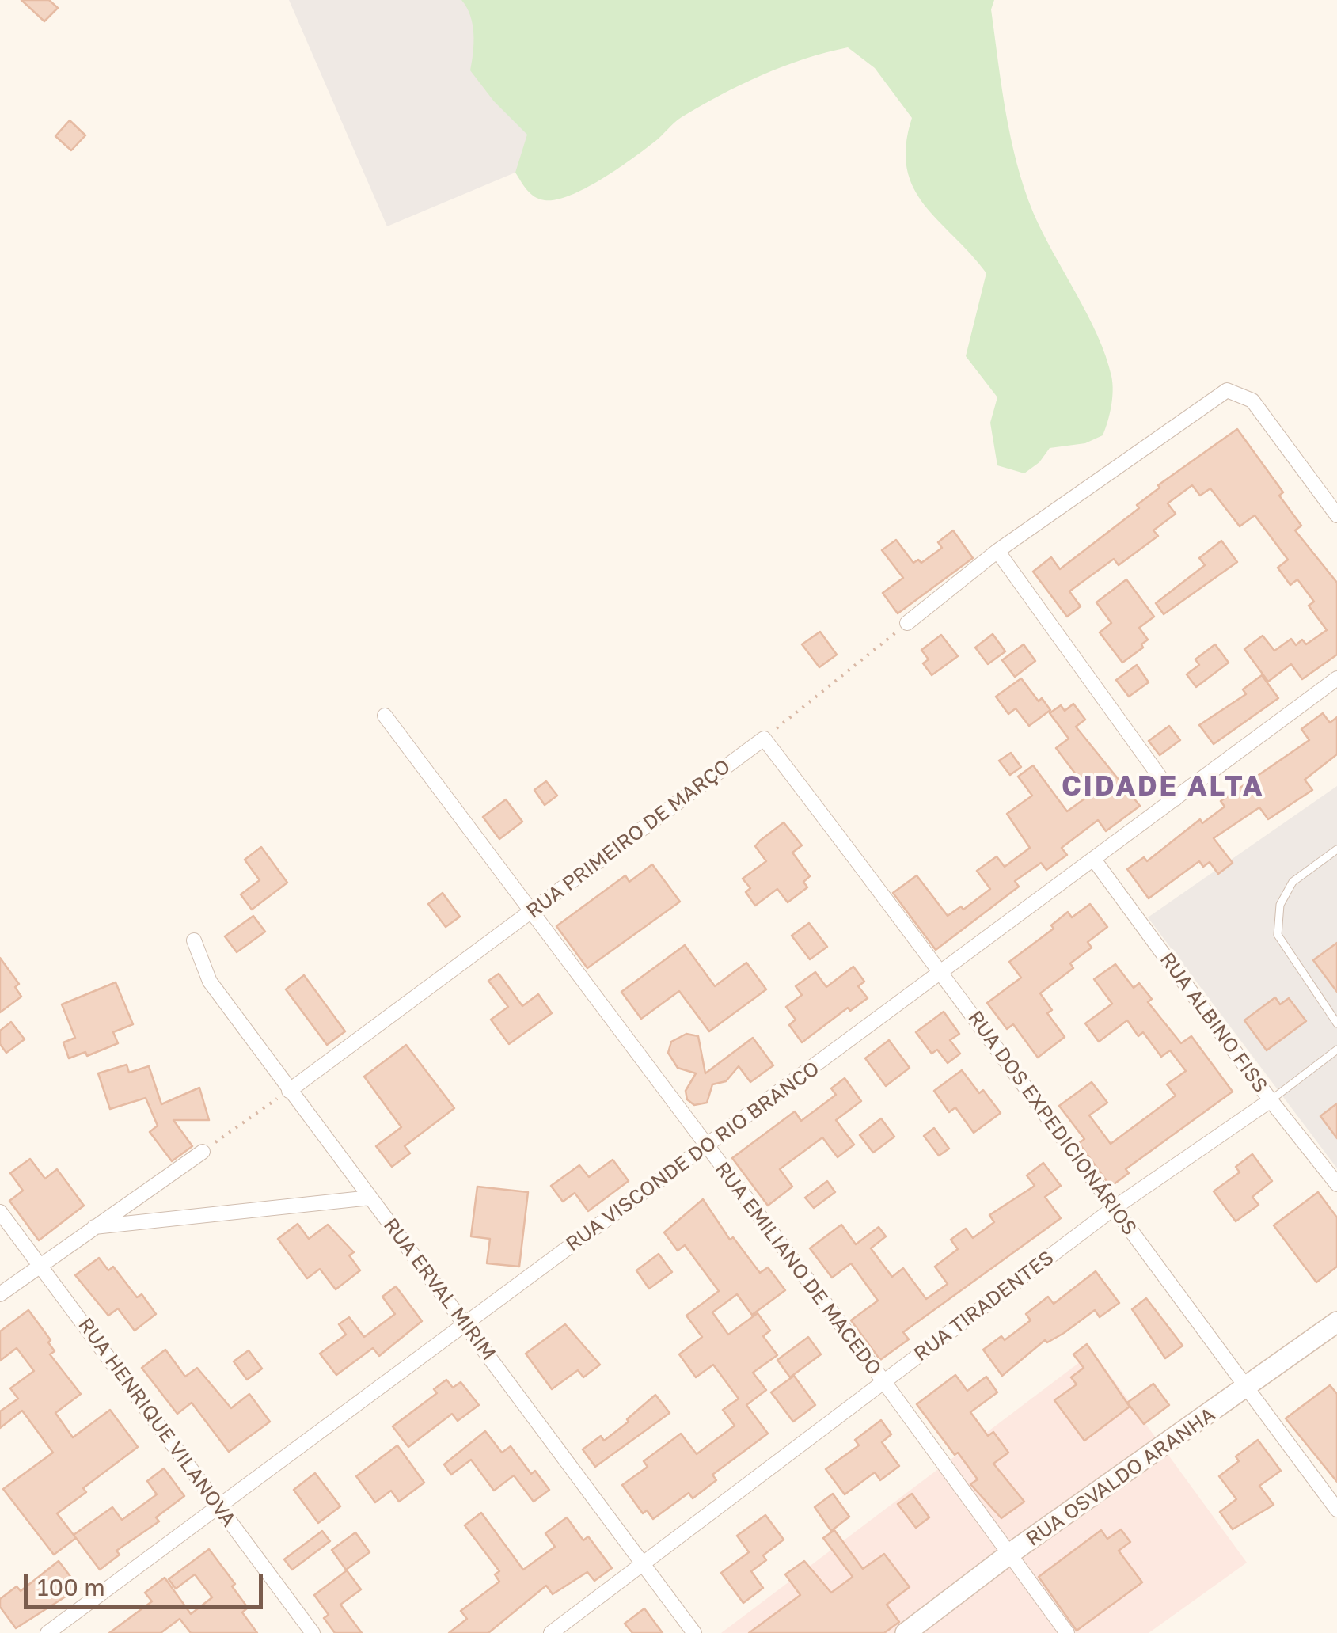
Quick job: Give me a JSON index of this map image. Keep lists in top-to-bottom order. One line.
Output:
{"streets":{"main road":["RUA OSVALDO ARANHA"],"street":["RUA PRIMEIRO DE MARÇO","RUA ALBINO FISS","RUA DOS EXPEDICIONÁRIOS","RUA VISCONDE DO RIO BRANCO","RUA EMILIANO DE MACEDO","RUA ERVAL MIRIM","RUA TIRADENTES","RUA HENRIQUE VILANOVA"]},"crossings":[["RUA PRIMEIRO DE MARÇO","RUA DOS EXPEDICIONÁRIOS"],["RUA PRIMEIRO DE MARÇO","RUA EMILIANO DE MACEDO"],["RUA PRIMEIRO DE MARÇO","RUA ERVAL MIRIM"],["RUA ALBINO FISS","RUA VISCONDE DO RIO BRANCO"],["RUA ALBINO FISS","RUA TIRADENTES"],["RUA DOS EXPEDICIONÁRIOS","RUA VISCONDE DO RIO BRANCO"],["RUA DOS EXPEDICIONÁRIOS","RUA TIRADENTES"],["RUA DOS EXPEDICIONÁRIOS","RUA OSVALDO ARANHA"],["RUA VISCONDE DO RIO BRANCO","RUA EMILIANO DE MACEDO"],["RUA VISCONDE DO RIO BRANCO","RUA ERVAL MIRIM"],["RUA VISCONDE DO RIO BRANCO","RUA HENRIQUE VILANOVA"],["RUA EMILIANO DE MACEDO","RUA TIRADENTES"],["RUA EMILIANO DE MACEDO","RUA OSVALDO ARANHA"],["RUA ERVAL MIRIM","RUA TIRADENTES"]],"districts":["CIDADE ALTA"],"scale_bar":"100 m"}
